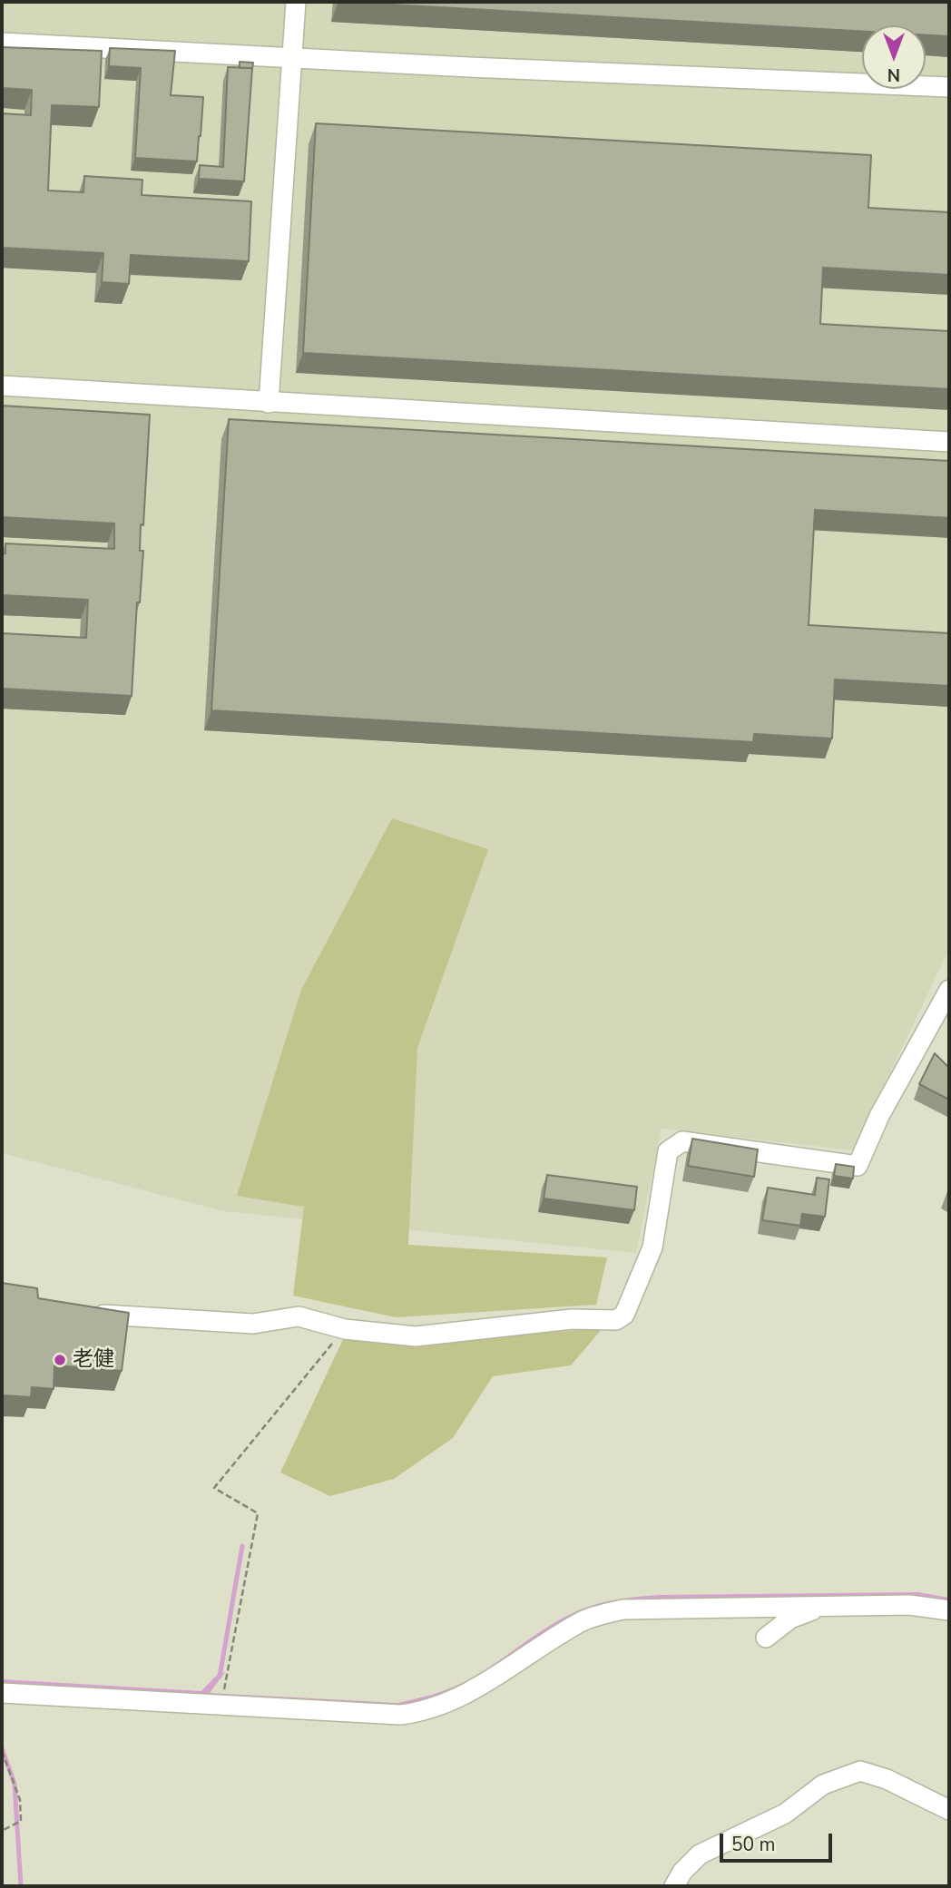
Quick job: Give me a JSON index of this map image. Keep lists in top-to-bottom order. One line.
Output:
{"places":["老健"],"scale_bar":"50 m","north":"bottom"}
